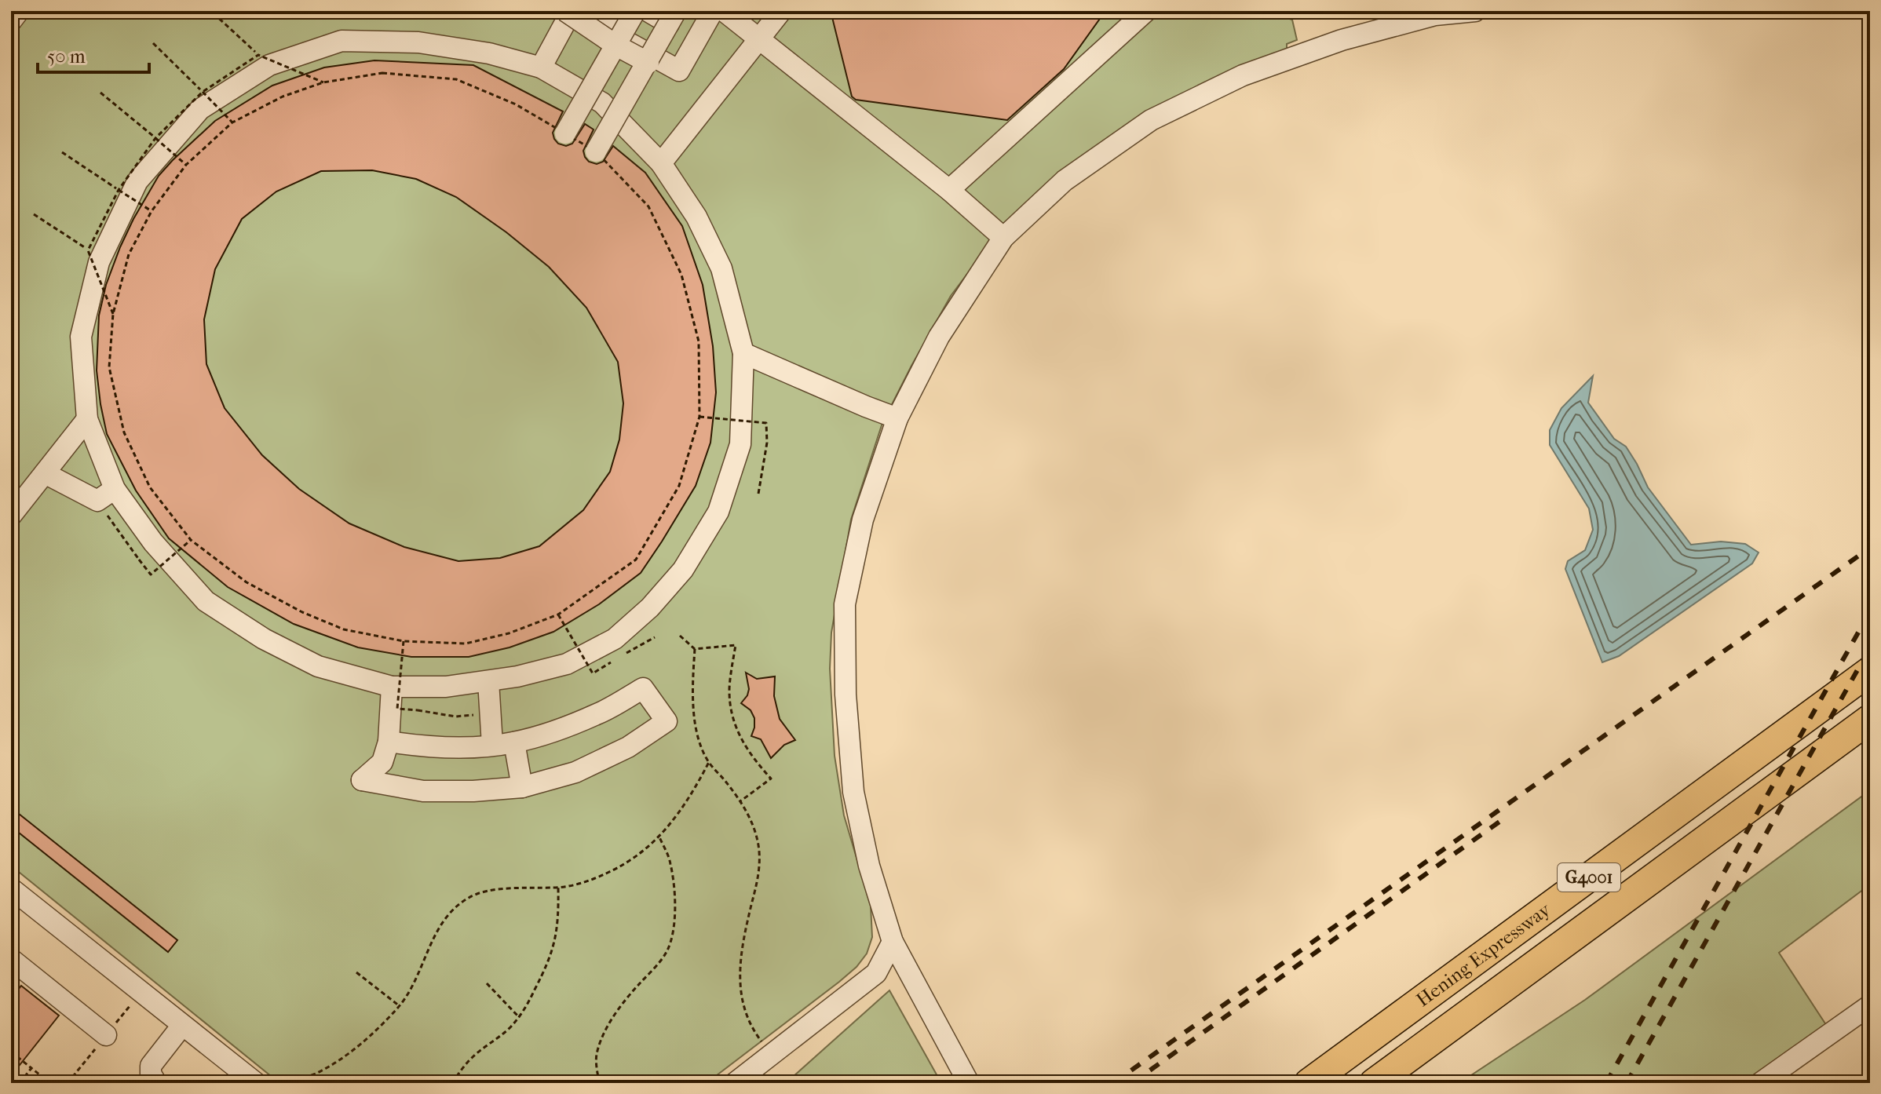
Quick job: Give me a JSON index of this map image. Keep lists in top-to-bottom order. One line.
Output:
{"streets":{"highway":["G4001","Hening Expressway"]},"scale_bar":"50 m"}
